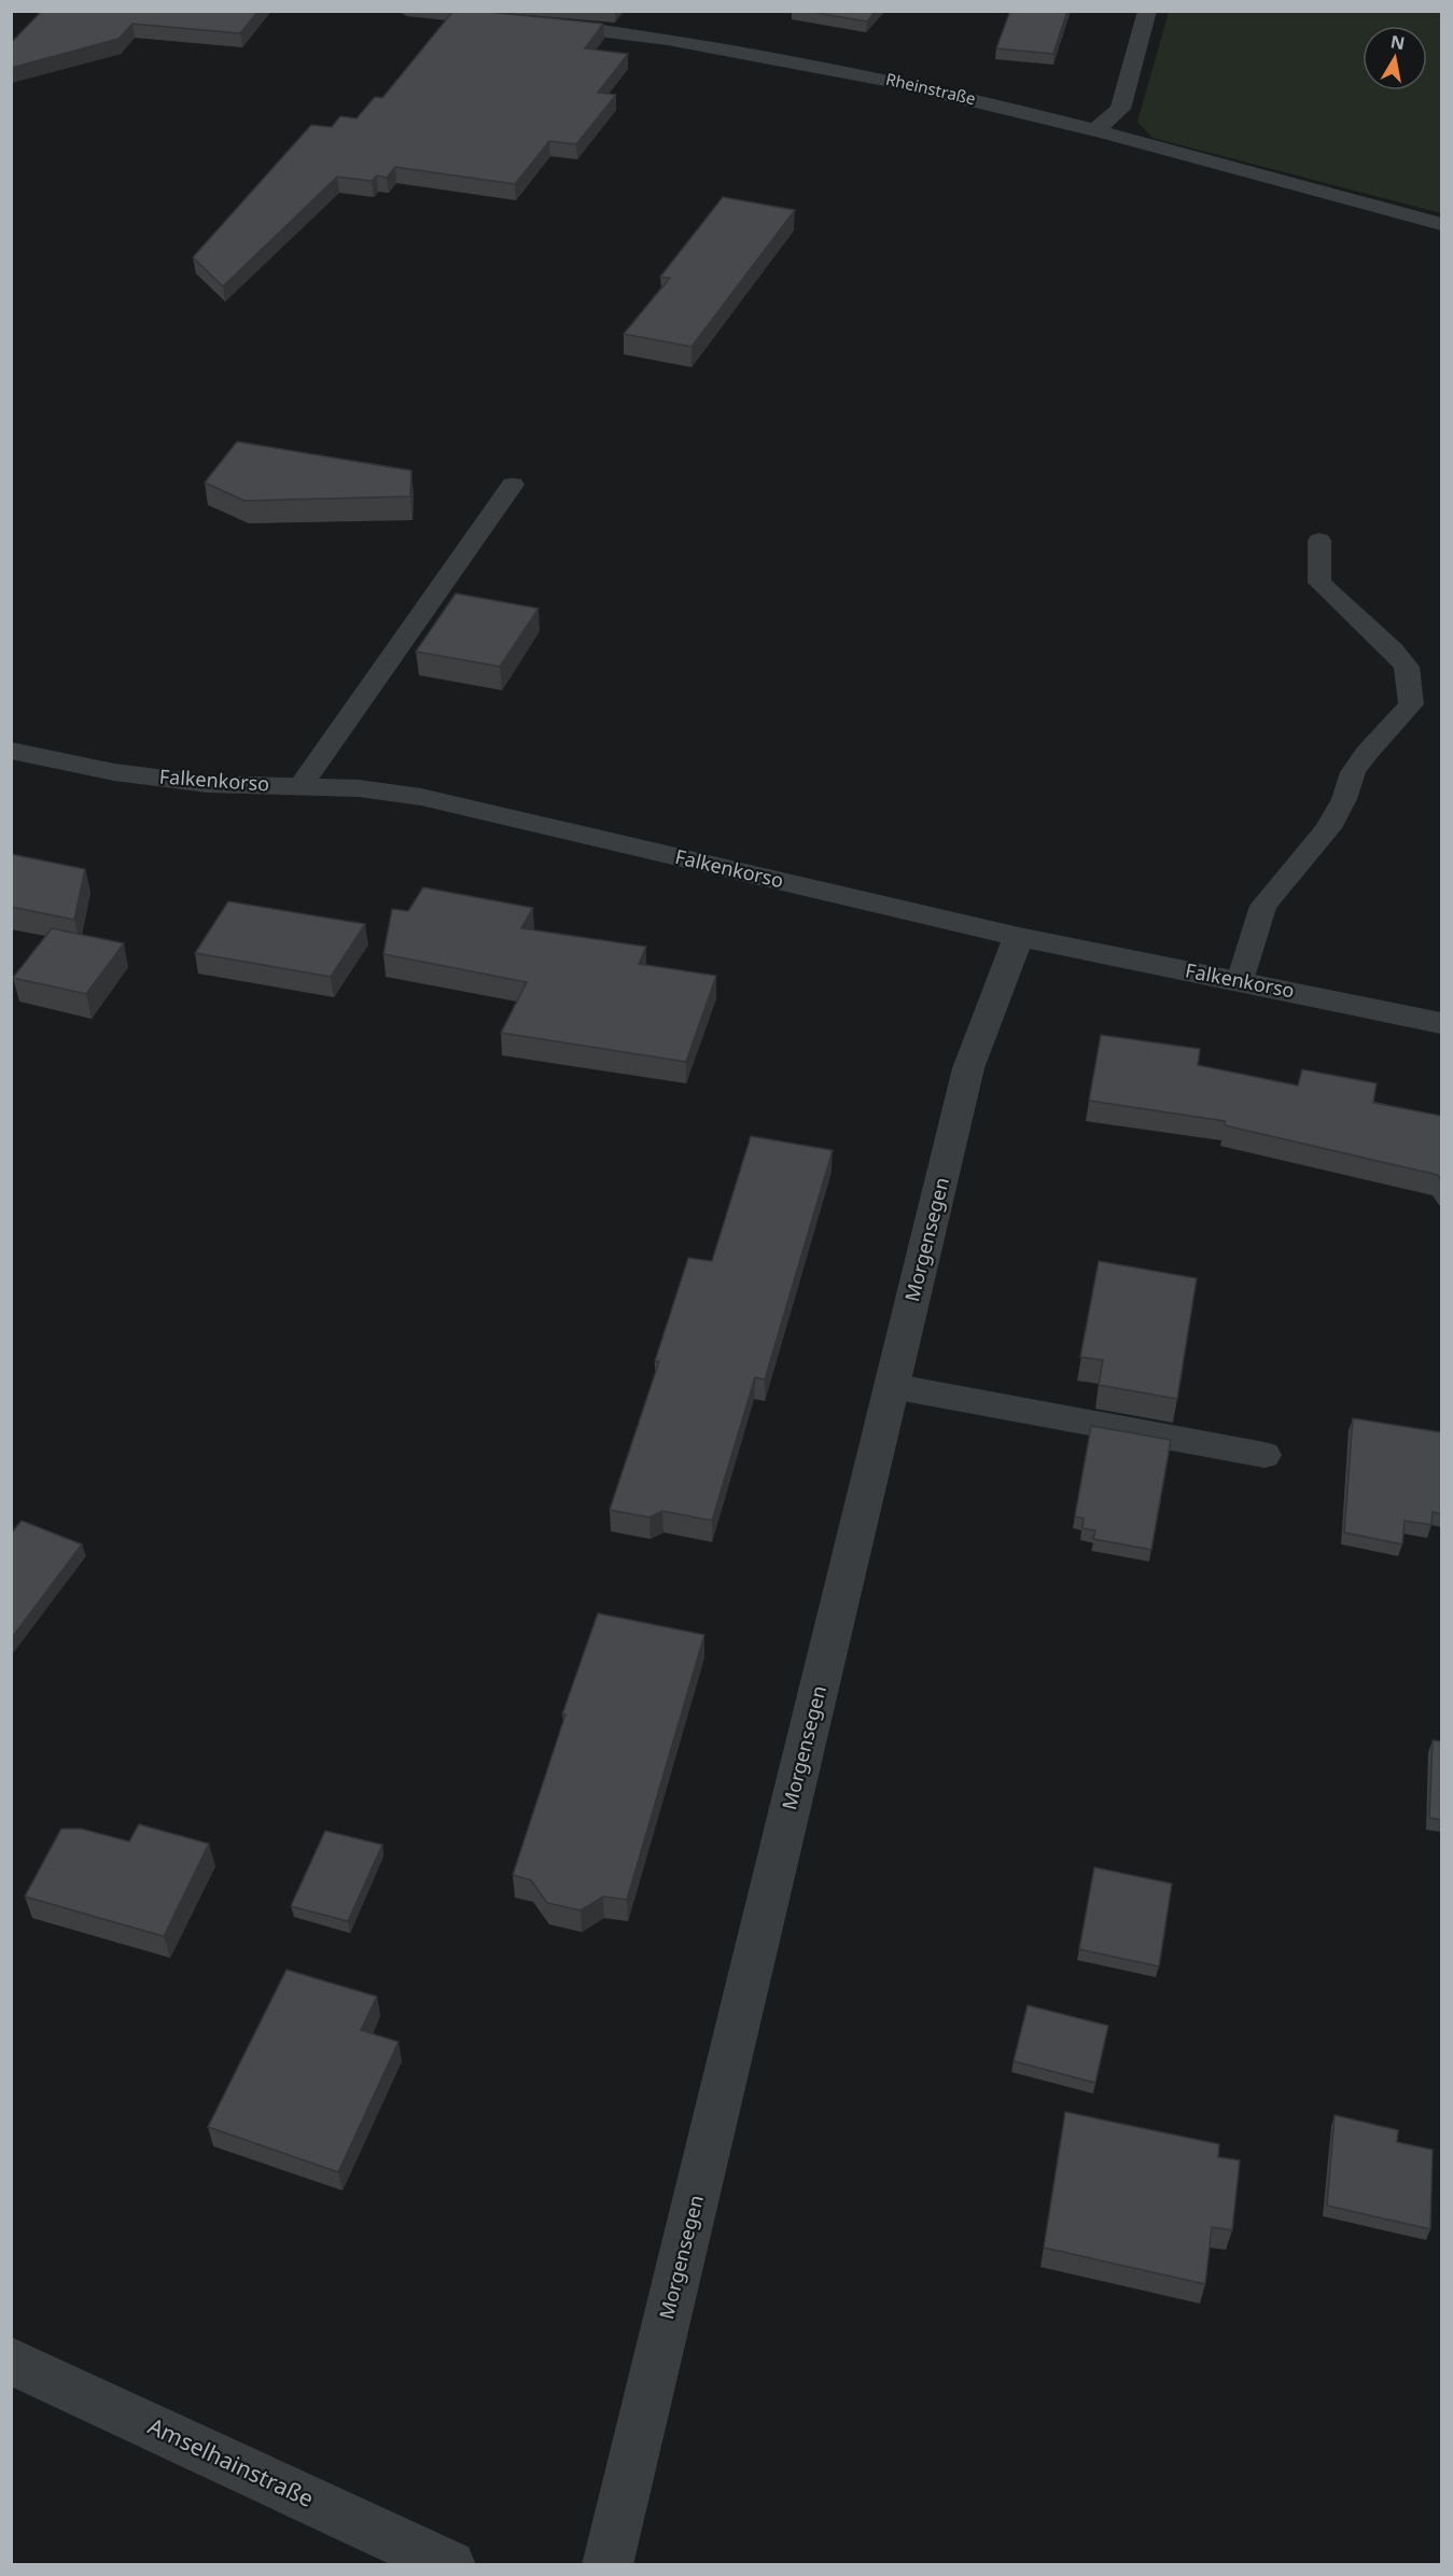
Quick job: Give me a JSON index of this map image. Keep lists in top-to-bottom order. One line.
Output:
{"streets":{"street":["Rheinstraße","Falkenkorso","Morgensegen","Amselhainstraße"]},"crossings":[["Falkenkorso","Morgensegen"]],"north":"top"}
